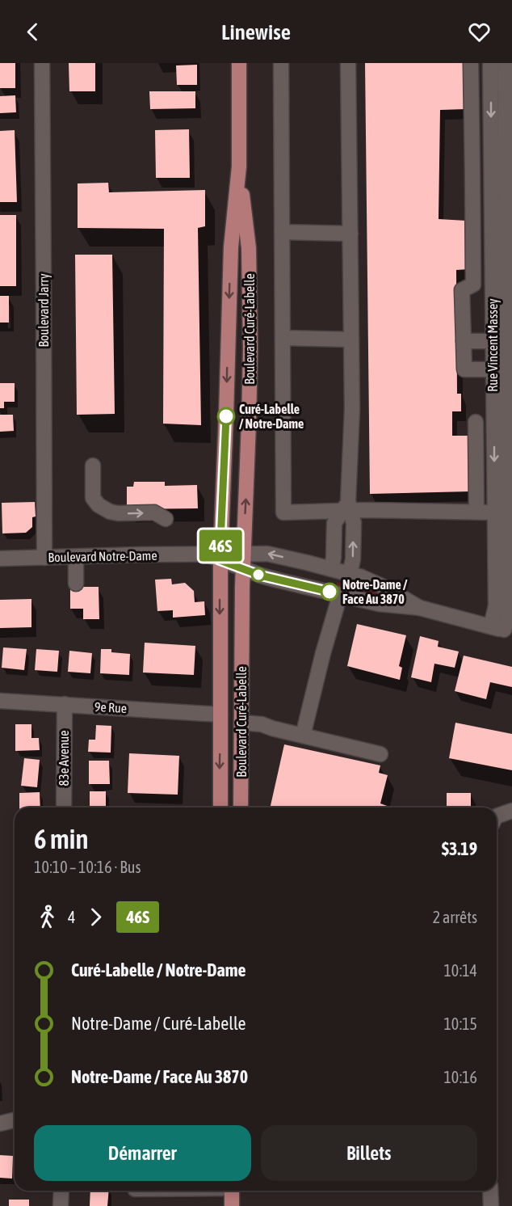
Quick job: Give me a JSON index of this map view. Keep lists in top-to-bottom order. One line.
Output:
{"streets":{"main road":["Boulevard Curé-Labelle"],"street":["Boulevard Jarry","Rue Vincent Massey","Boulevard Notre-Dame","9e Rue","83e Avenue"]},"crossings":[["Boulevard Jarry","Boulevard Notre-Dame"],["Boulevard Curé-Labelle","Boulevard Notre-Dame"],["Boulevard Curé-Labelle","9e Rue"],["Rue Vincent Massey","Boulevard Notre-Dame"],["9e Rue","83e Avenue"]],"places":["Curé-Labelle / Notre-Dame","Notre-Dame / Face Au 3870"],"lines":["bus line 46S"],"page":{"header":"Linewise","on_map":"46S","heading":["6 min","10:10 – 10:16 · Bus","$3.19"],"legs":["4","46S","2 arrêts"],"list":[{"name":"Curé-Labelle / Notre-Dame","value":"10:14"},{"name":"Notre-Dame / Curé-Labelle","value":"10:15"},{"name":"Notre-Dame / Face Au 3870","value":"10:16"}],"buttons":["Démarrer","Billets"]}}
